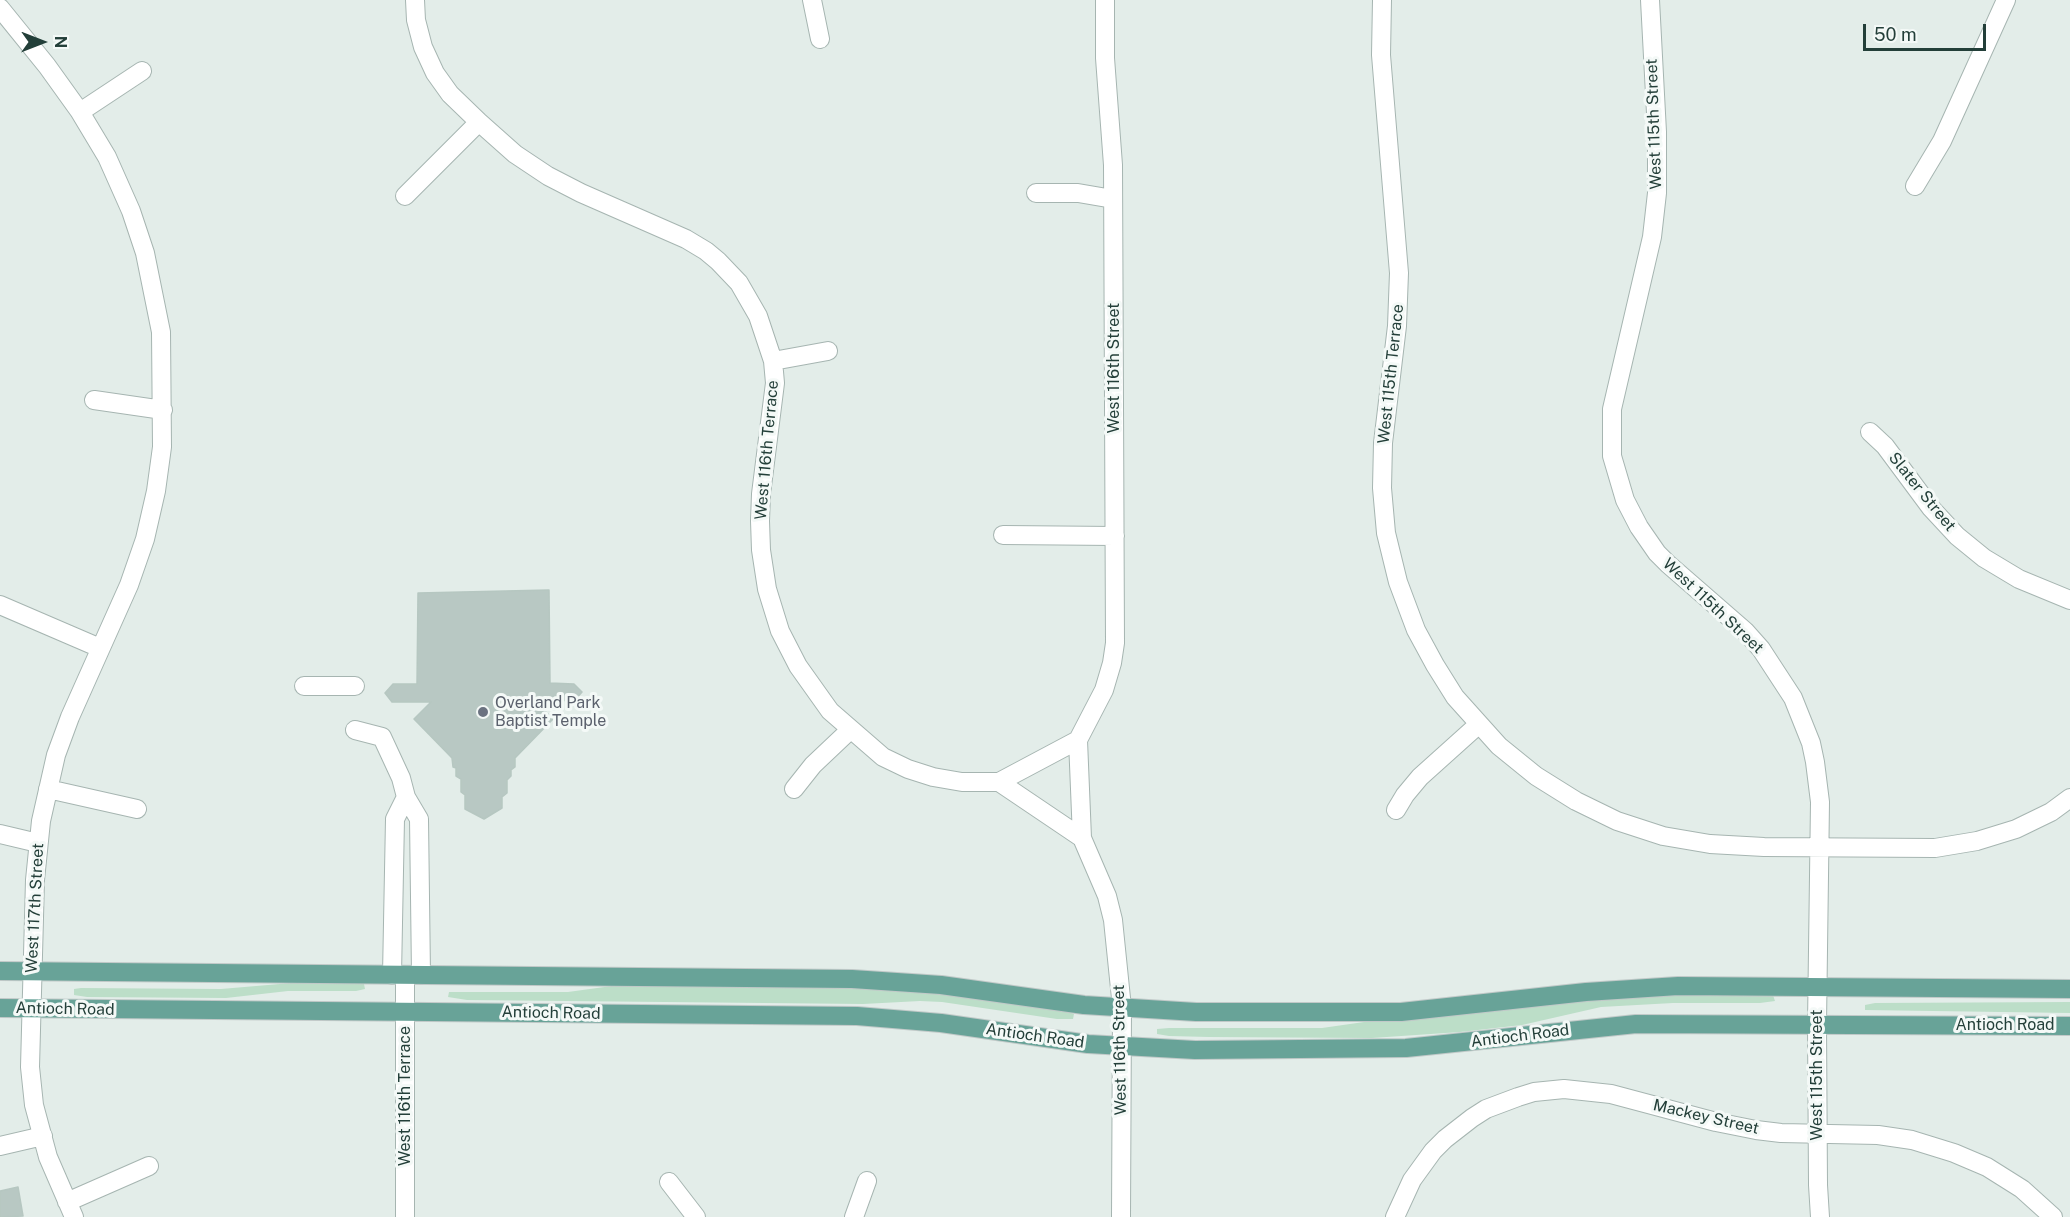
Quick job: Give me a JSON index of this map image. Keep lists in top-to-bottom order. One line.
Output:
{"streets":{"main road":["Antioch Road"],"street":["West 115th Street","West 116th Street","West 115th Terrace","West 116th Terrace","Slater Street","West 117th Street","Mackey Street"]},"crossings":[["West 115th Street","West 115th Terrace"],["West 115th Street","Antioch Road"],["West 115th Street","Mackey Street"],["West 116th Street","West 116th Terrace"],["West 116th Street","Antioch Road"],["West 116th Terrace","Antioch Road"],["West 117th Street","Antioch Road"]],"places":["Overland Park Baptist Temple"],"scale_bar":"50 m","north":"right"}
